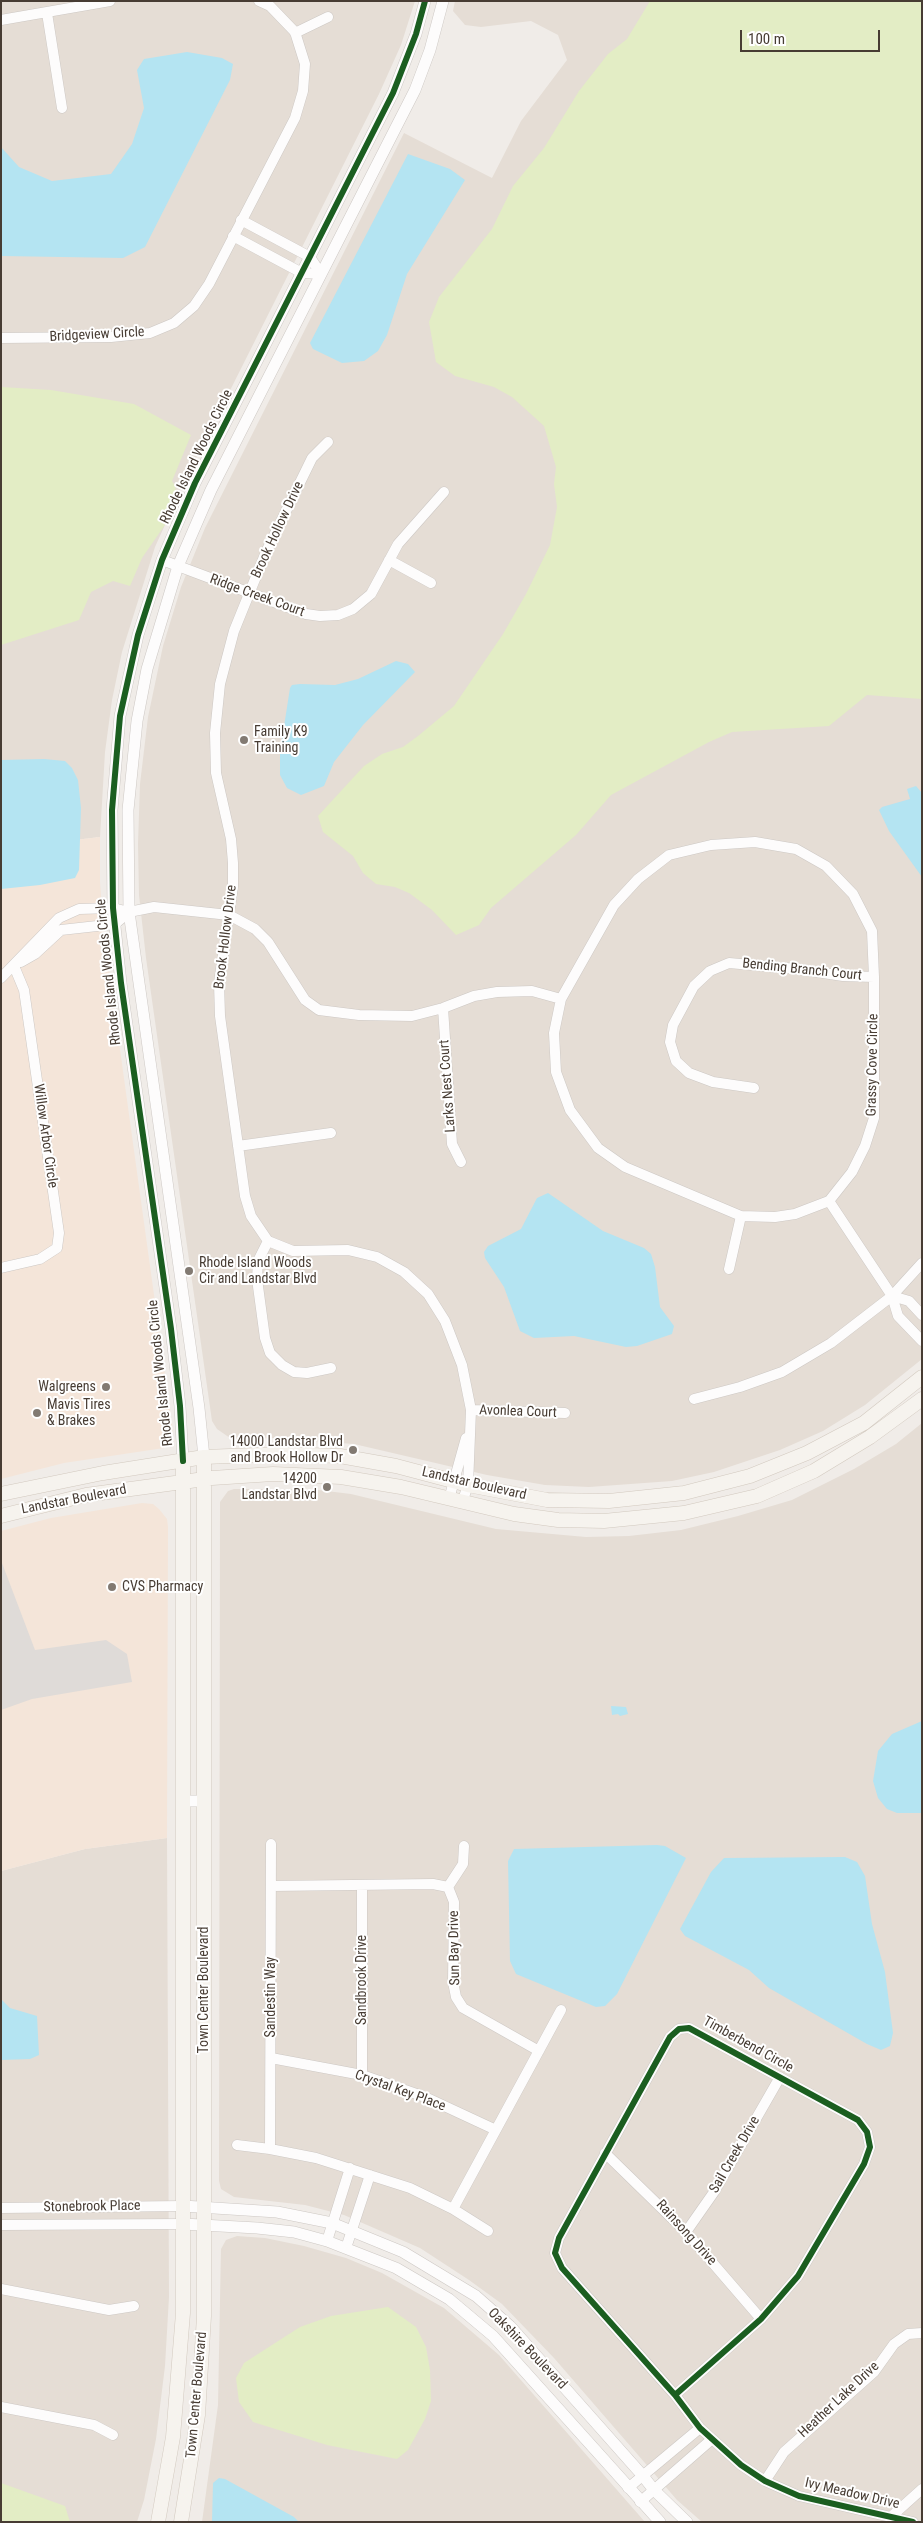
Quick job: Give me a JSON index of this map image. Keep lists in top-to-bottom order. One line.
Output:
{"streets":{"main road":["Landstar Boulevard","Town Center Boulevard"],"street":["Bridgeview Circle","Rhode Island Woods Circle","Brook Hollow Drive","Ridge Creek Court","Bending Branch Court","Grassy Cove Circle","Larks Nest Court","Willow Arbor Circle","Avonlea Court","Sun Bay Drive","Sandbrook Drive","Sandestin Way","Timberbend Circle","Crystal Key Place","Sail Creek Drive","Stonebrook Place","Rainsong Drive","Oakshire Boulevard","Heather Lake Drive","Ivy Meadow Drive"]},"crossings":[["Rhode Island Woods Circle","Ridge Creek Court"],["Rhode Island Woods Circle","Landstar Boulevard"],["Rhode Island Woods Circle","Town Center Boulevard"],["Brook Hollow Drive","Ridge Creek Court"],["Bending Branch Court","Grassy Cove Circle"],["Landstar Boulevard","Town Center Boulevard"],["Sandbrook Drive","Crystal Key Place"],["Town Center Boulevard","Stonebrook Place"],["Town Center Boulevard","Oakshire Boulevard"],["Sandestin Way","Crystal Key Place"],["Timberbend Circle","Sail Creek Drive"],["Timberbend Circle","Rainsong Drive"],["Timberbend Circle","Ivy Meadow Drive"],["Sail Creek Drive","Rainsong Drive"],["Stonebrook Place","Oakshire Boulevard"],["Heather Lake Drive","Ivy Meadow Drive"]],"places":["Family K9 Training","Rhode Island Woods Cir and Landstar Blvd","Walgreens","Mavis Tires & Brakes","14000 Landstar Blvd and Brook Hollow Dr","14200 Landstar Blvd","CVS Pharmacy"],"scale_bar":"100 m"}
